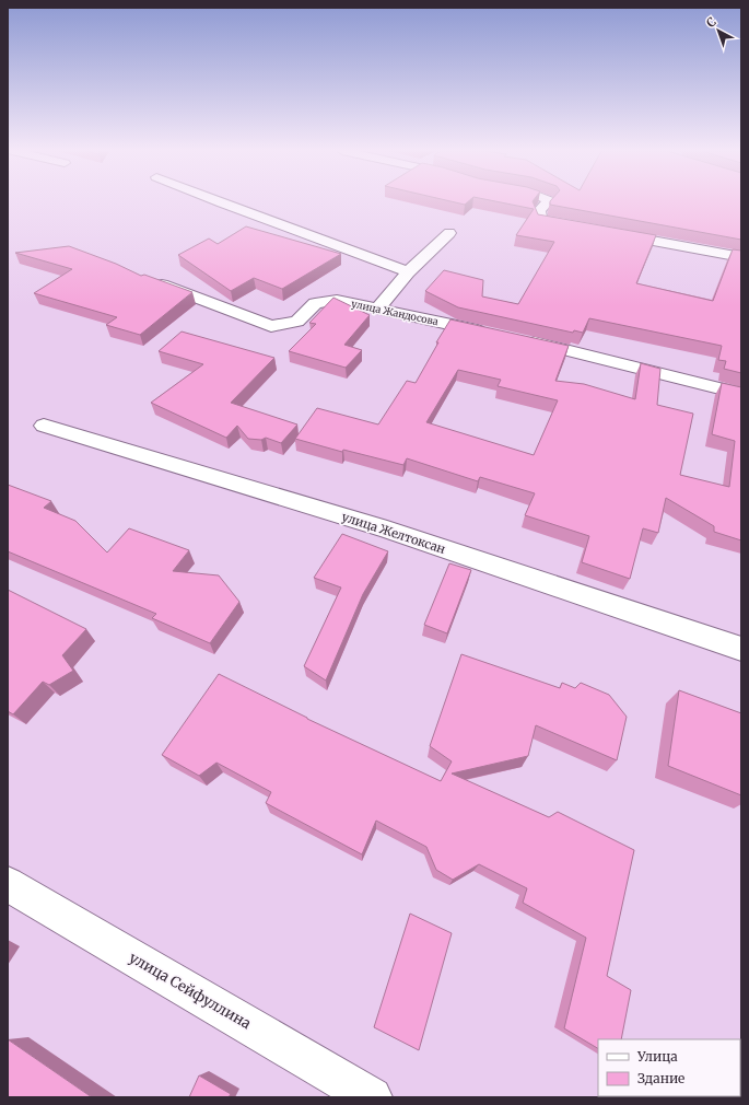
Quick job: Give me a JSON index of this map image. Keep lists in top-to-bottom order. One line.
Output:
{"streets":{"street":["улица Жандосова","улица Желтоксан","улица Сейфуллина"]},"legend":["Улица","Здание"],"north":"top left"}
